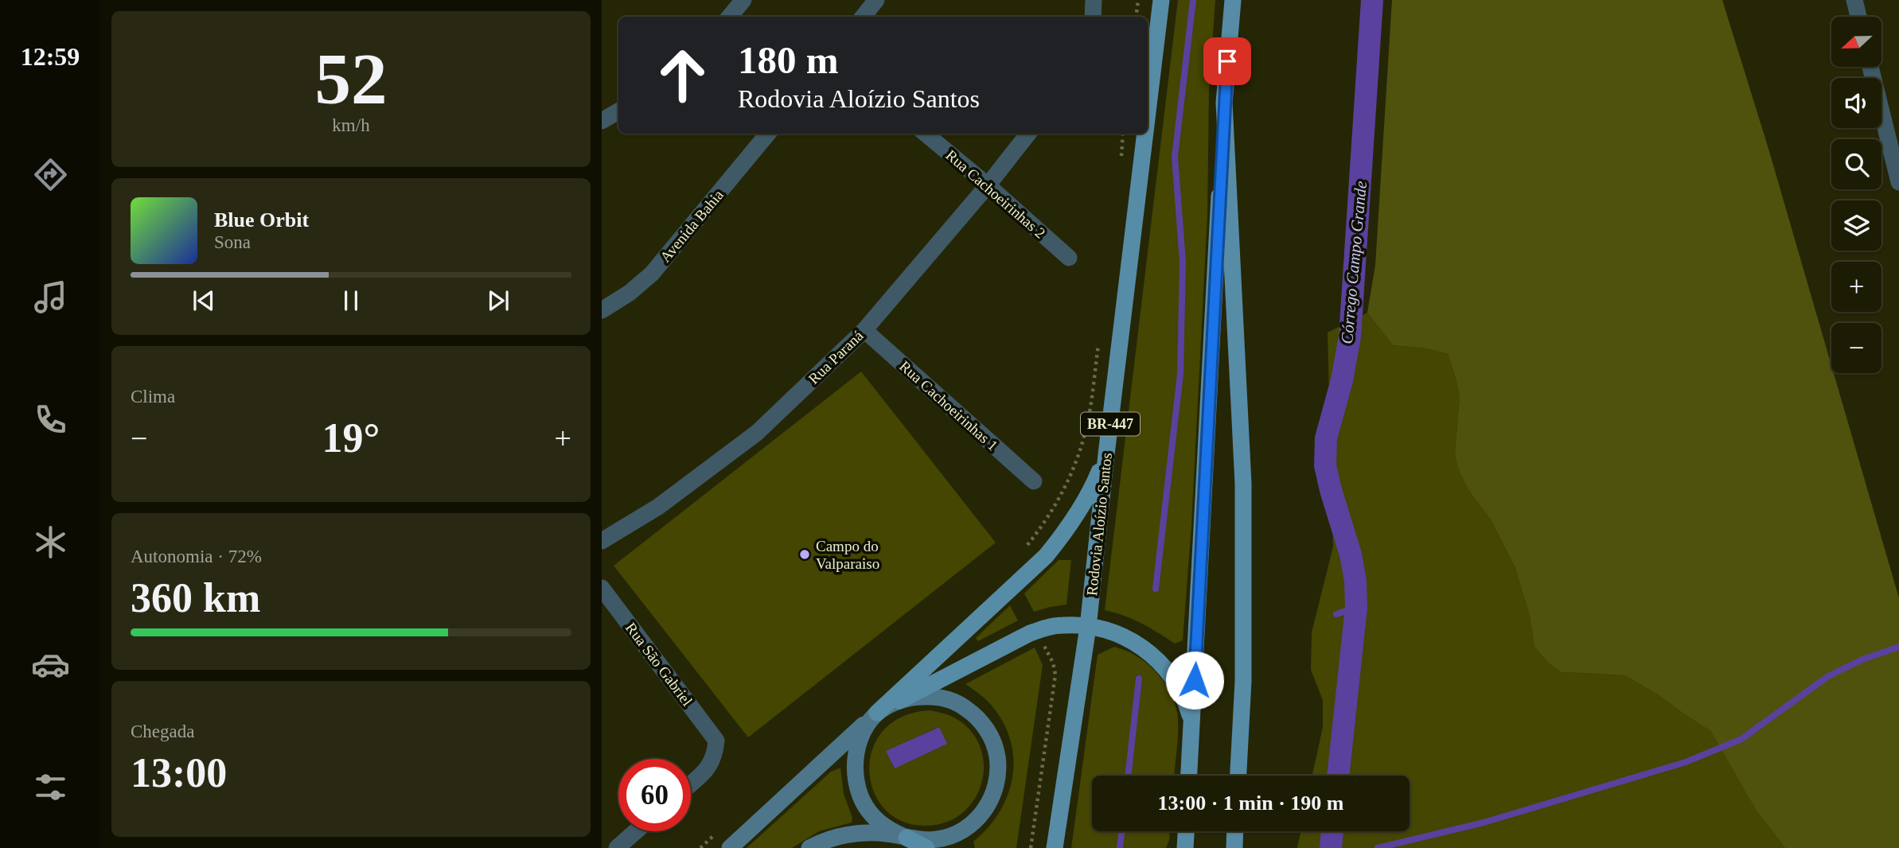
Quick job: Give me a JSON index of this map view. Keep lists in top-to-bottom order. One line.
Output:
{"streets":{"main road":["BR-447","Rodovia Aloízio Santos"],"street":["Rua Cachoeirinhas 2","Avenida Bahia","Rua Paraná","Rua Cachoeirinhas 1","Rua São Gabriel"]},"crossings":[["Rua Cachoeirinhas 2","Rua Paraná"],["Rua Paraná","Rua Cachoeirinhas 1"]],"water":["Córrego Campo Grande"],"places":["Campo do Valparaiso"],"north":"left","page":{"tabs":"12:59","tile":[["52","km/h"],"Clima",["Autonomia · 72%","360 km"],["Chegada","13:00"]],"map_buttons":["+","−"],"turn":["180 m","Rodovia Aloízio Santos"],"song":["Blue Orbit","Sona"],"heat":["−","19°","+"],"limit":"60","trip":"13:00 · 1 min · 190 m"}}
